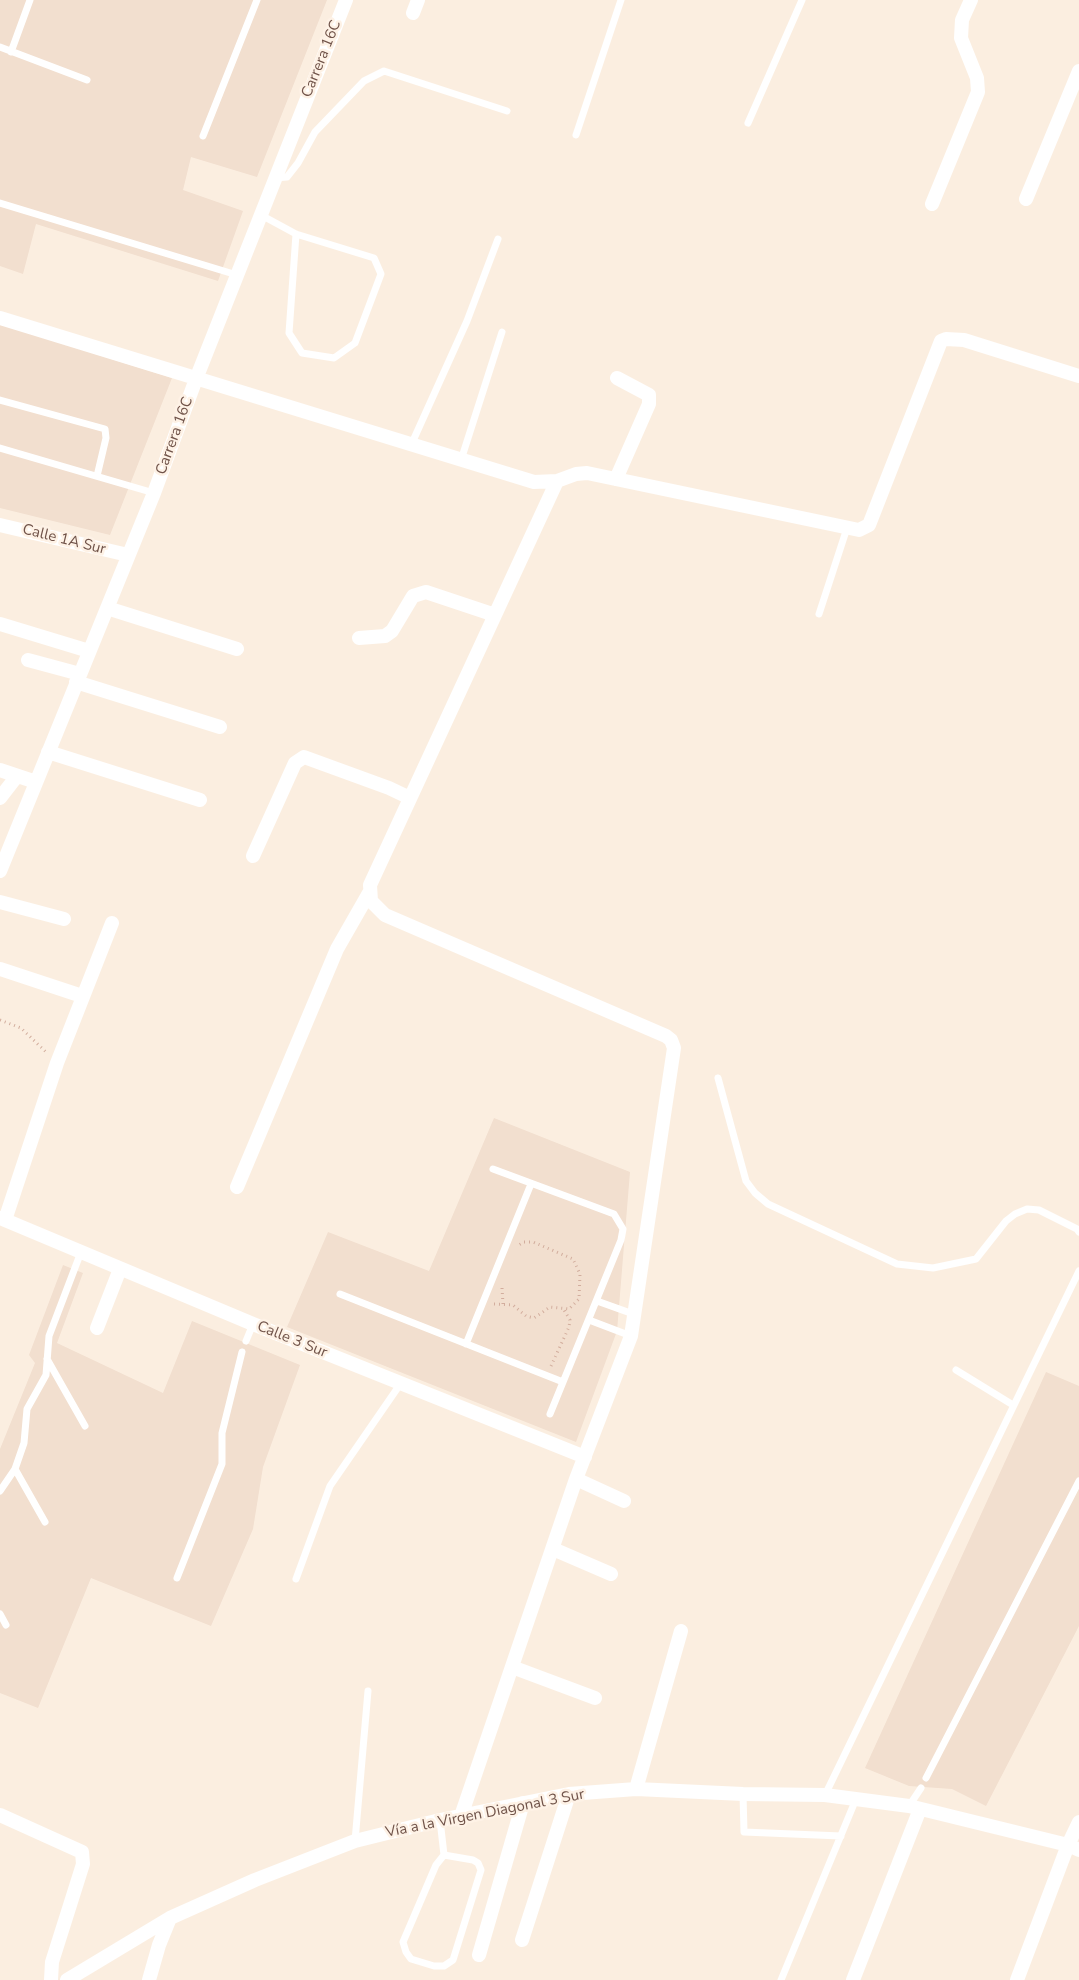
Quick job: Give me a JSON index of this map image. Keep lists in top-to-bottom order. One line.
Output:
{"streets":{"street":["Carrera 16C","Calle 1A Sur","Calle 3 Sur","Vía a la Virgen Diagonal 3 Sur"]},"crossings":[["Carrera 16C","Calle 1A Sur"]]}
